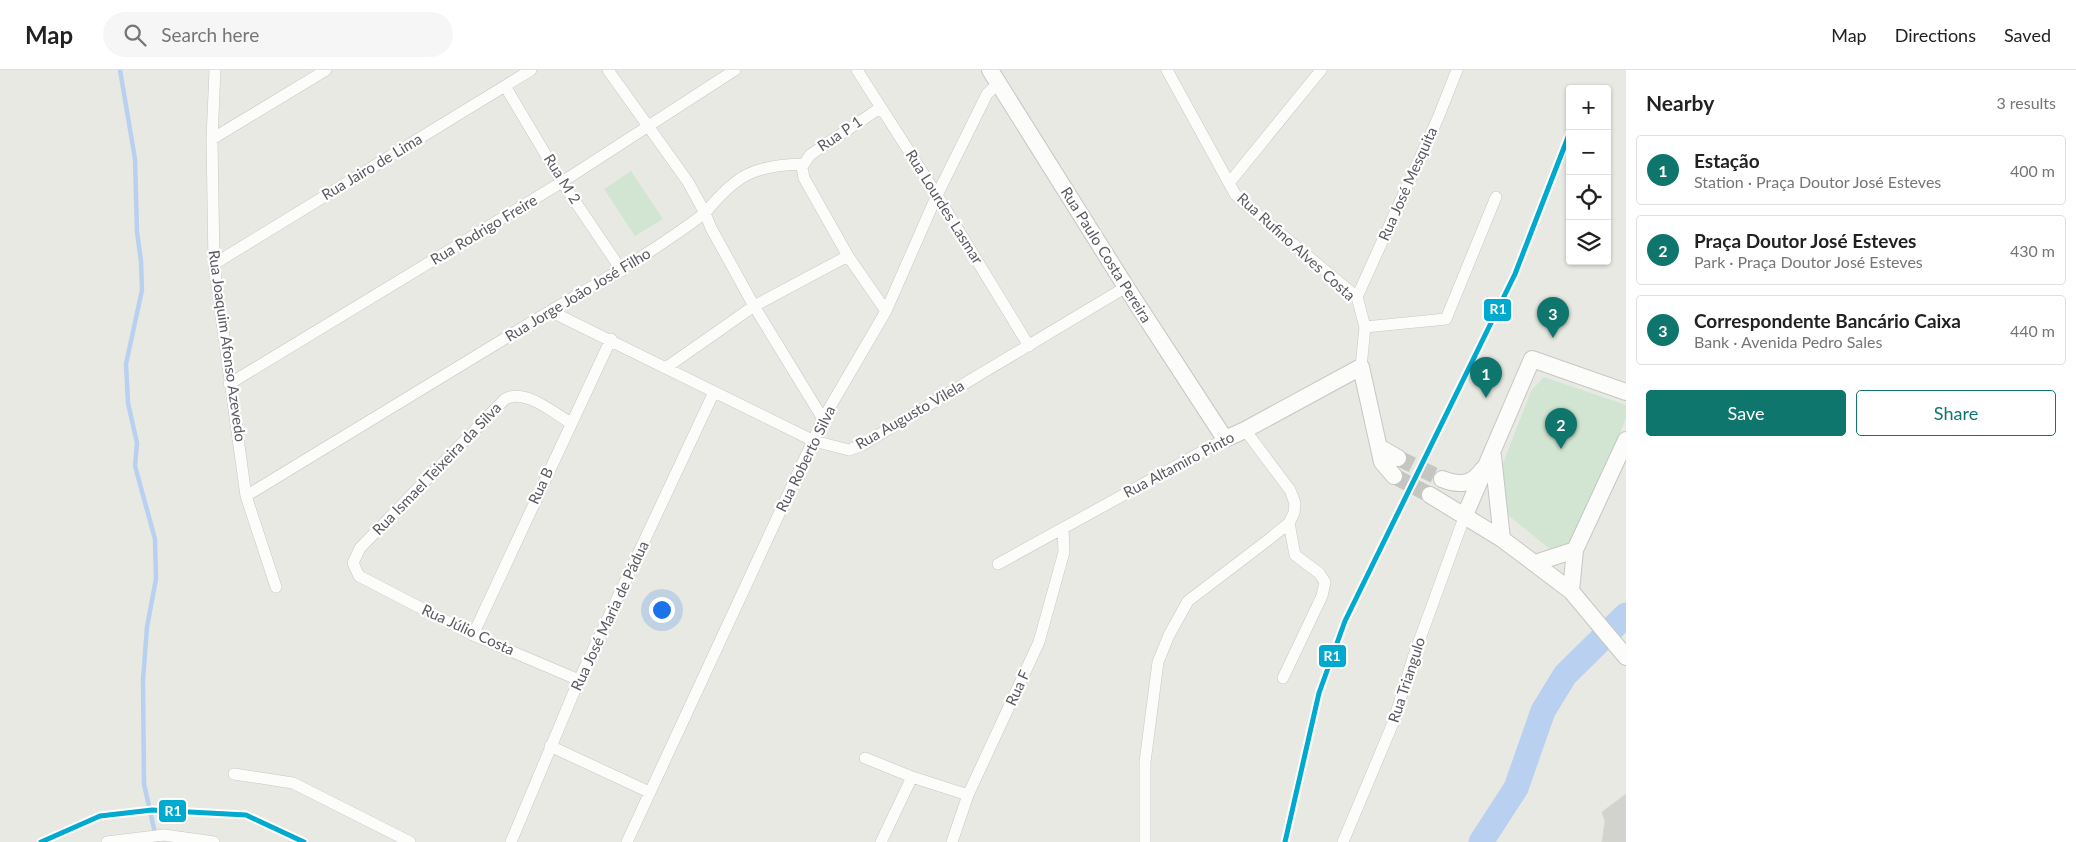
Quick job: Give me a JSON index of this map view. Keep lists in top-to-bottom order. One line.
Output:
{"streets":{"street":["Rua P 1","Rua Jairo de Lima","Rua M 2","Rua José Mesquita","Rua Lourdes Lasmar","Rua Rodrigo Freire","Rua Rufino Alves Costa","Rua Paulo Costa Pereira","Rua Jorge João José Filho","Rua Joaquim Afonso Azevedo","Rua Augusto Vilela","Rua Roberto Silva","Rua Altamiro Pinto","Rua Ismael Teixeira da Silva","Rua B","Rua José Maria de Pádua","Rua Júlio Costa","Rua Triangulo","Rua F"]},"crossings":[["Rua P 1","Rua Lourdes Lasmar"],["Rua P 1","Rua Jorge João José Filho"],["Rua Jairo de Lima","Rua M 2"],["Rua Jairo de Lima","Rua Joaquim Afonso Azevedo"],["Rua M 2","Rua Rodrigo Freire"],["Rua M 2","Rua Jorge João José Filho"],["Rua José Mesquita","Rua Rufino Alves Costa"],["Rua Lourdes Lasmar","Rua Augusto Vilela"],["Rua Lourdes Lasmar","Rua Roberto Silva"],["Rua Rodrigo Freire","Rua Joaquim Afonso Azevedo"],["Rua Rufino Alves Costa","Rua Altamiro Pinto"],["Rua Paulo Costa Pereira","Rua Augusto Vilela"],["Rua Paulo Costa Pereira","Rua Roberto Silva"],["Rua Paulo Costa Pereira","Rua Altamiro Pinto"],["Rua Jorge João José Filho","Rua Joaquim Afonso Azevedo"],["Rua Jorge João José Filho","Rua Augusto Vilela"],["Rua Augusto Vilela","Rua Roberto Silva"],["Rua Augusto Vilela","Rua B"],["Rua Augusto Vilela","Rua José Maria de Pádua"],["Rua Altamiro Pinto","Rua F"],["Rua Ismael Teixeira da Silva","Rua B"],["Rua Ismael Teixeira da Silva","Rua Júlio Costa"],["Rua B","Rua Júlio Costa"],["Rua José Maria de Pádua","Rua Júlio Costa"]],"lines":["transit line R1"],"page":{"header":"Map","search":"Search here","nav":["Map","Directions","Saved"],"heading":["Nearby","3 results"],"map_buttons":["+","−"],"list":[{"mark":"1","name":"Estação","note":"Station · Praça Doutor José Esteves","value":"400 m"},{"mark":"2","name":"Praça Doutor José Esteves","note":"Park · Praça Doutor José Esteves","value":"430 m"},{"mark":"3","name":"Correspondente Bancário Caixa","note":"Bank · Avenida Pedro Sales","value":"440 m"}],"pins":["3","1","2"],"buttons":["Save","Share"]}}
